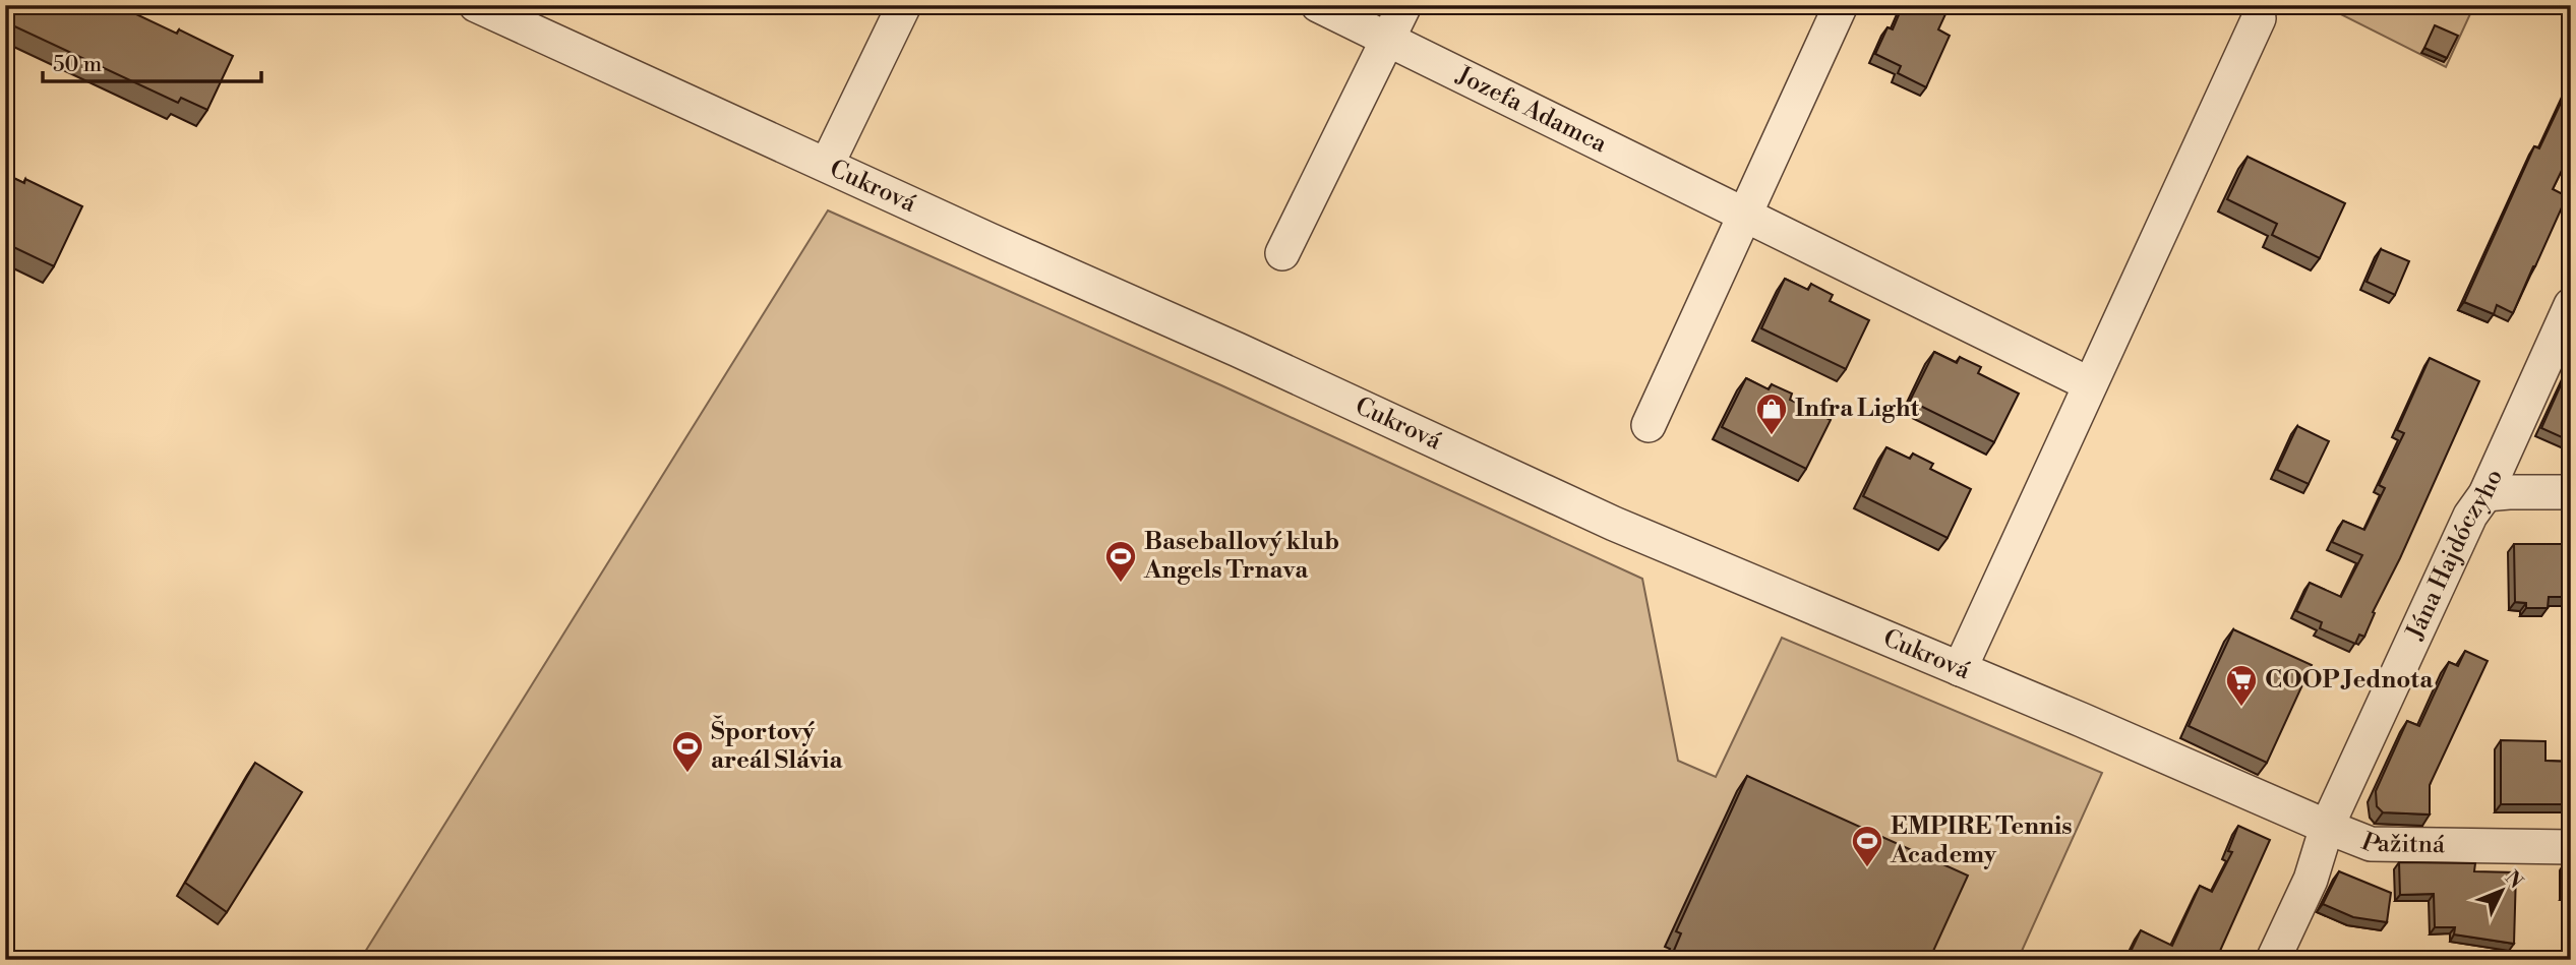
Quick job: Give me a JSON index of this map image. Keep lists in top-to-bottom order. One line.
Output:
{"streets":{"street":["Jozefa Adamca","Cukrová","Jána Hajdóczyho","Pažitná"]},"crossings":[["Cukrová","Jána Hajdóczyho"],["Cukrová","Pažitná"],["Jána Hajdóczyho","Pažitná"]],"places":{"shop":["Infra Light"],"sports":["Baseballový klub Angels Trnava","Športový areál Slávia","EMPIRE Tennis Academy"],"supermarket":["COOP Jednota"]},"scale_bar":"50 m","north":"top right"}
